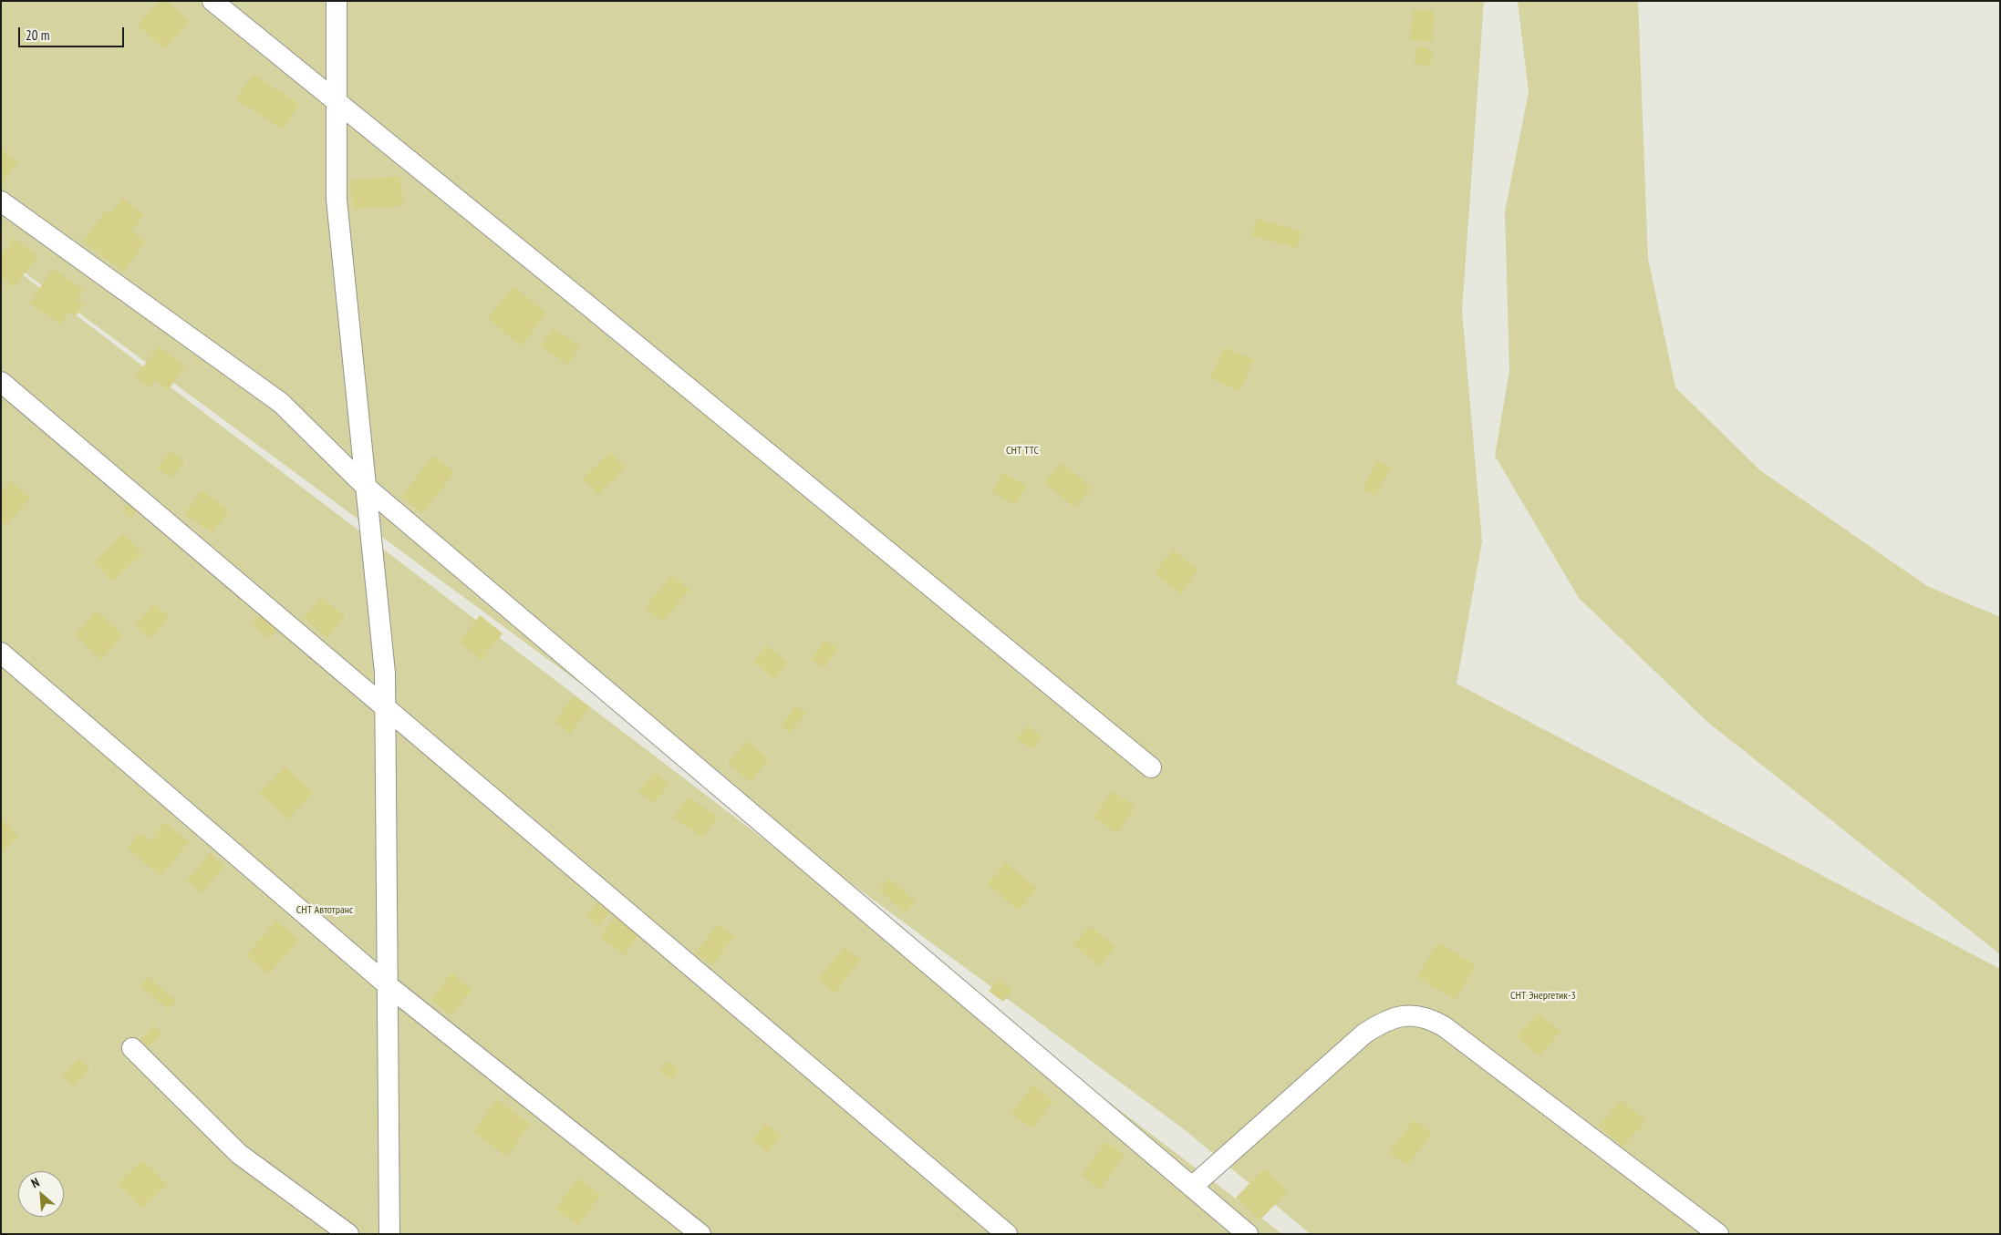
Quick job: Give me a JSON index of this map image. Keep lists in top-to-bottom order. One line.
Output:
{"parks":["СНТ ТТС","СНТ Автотранс","СНТ Энергетик-3"],"scale_bar":"20 m","north":"top left"}
